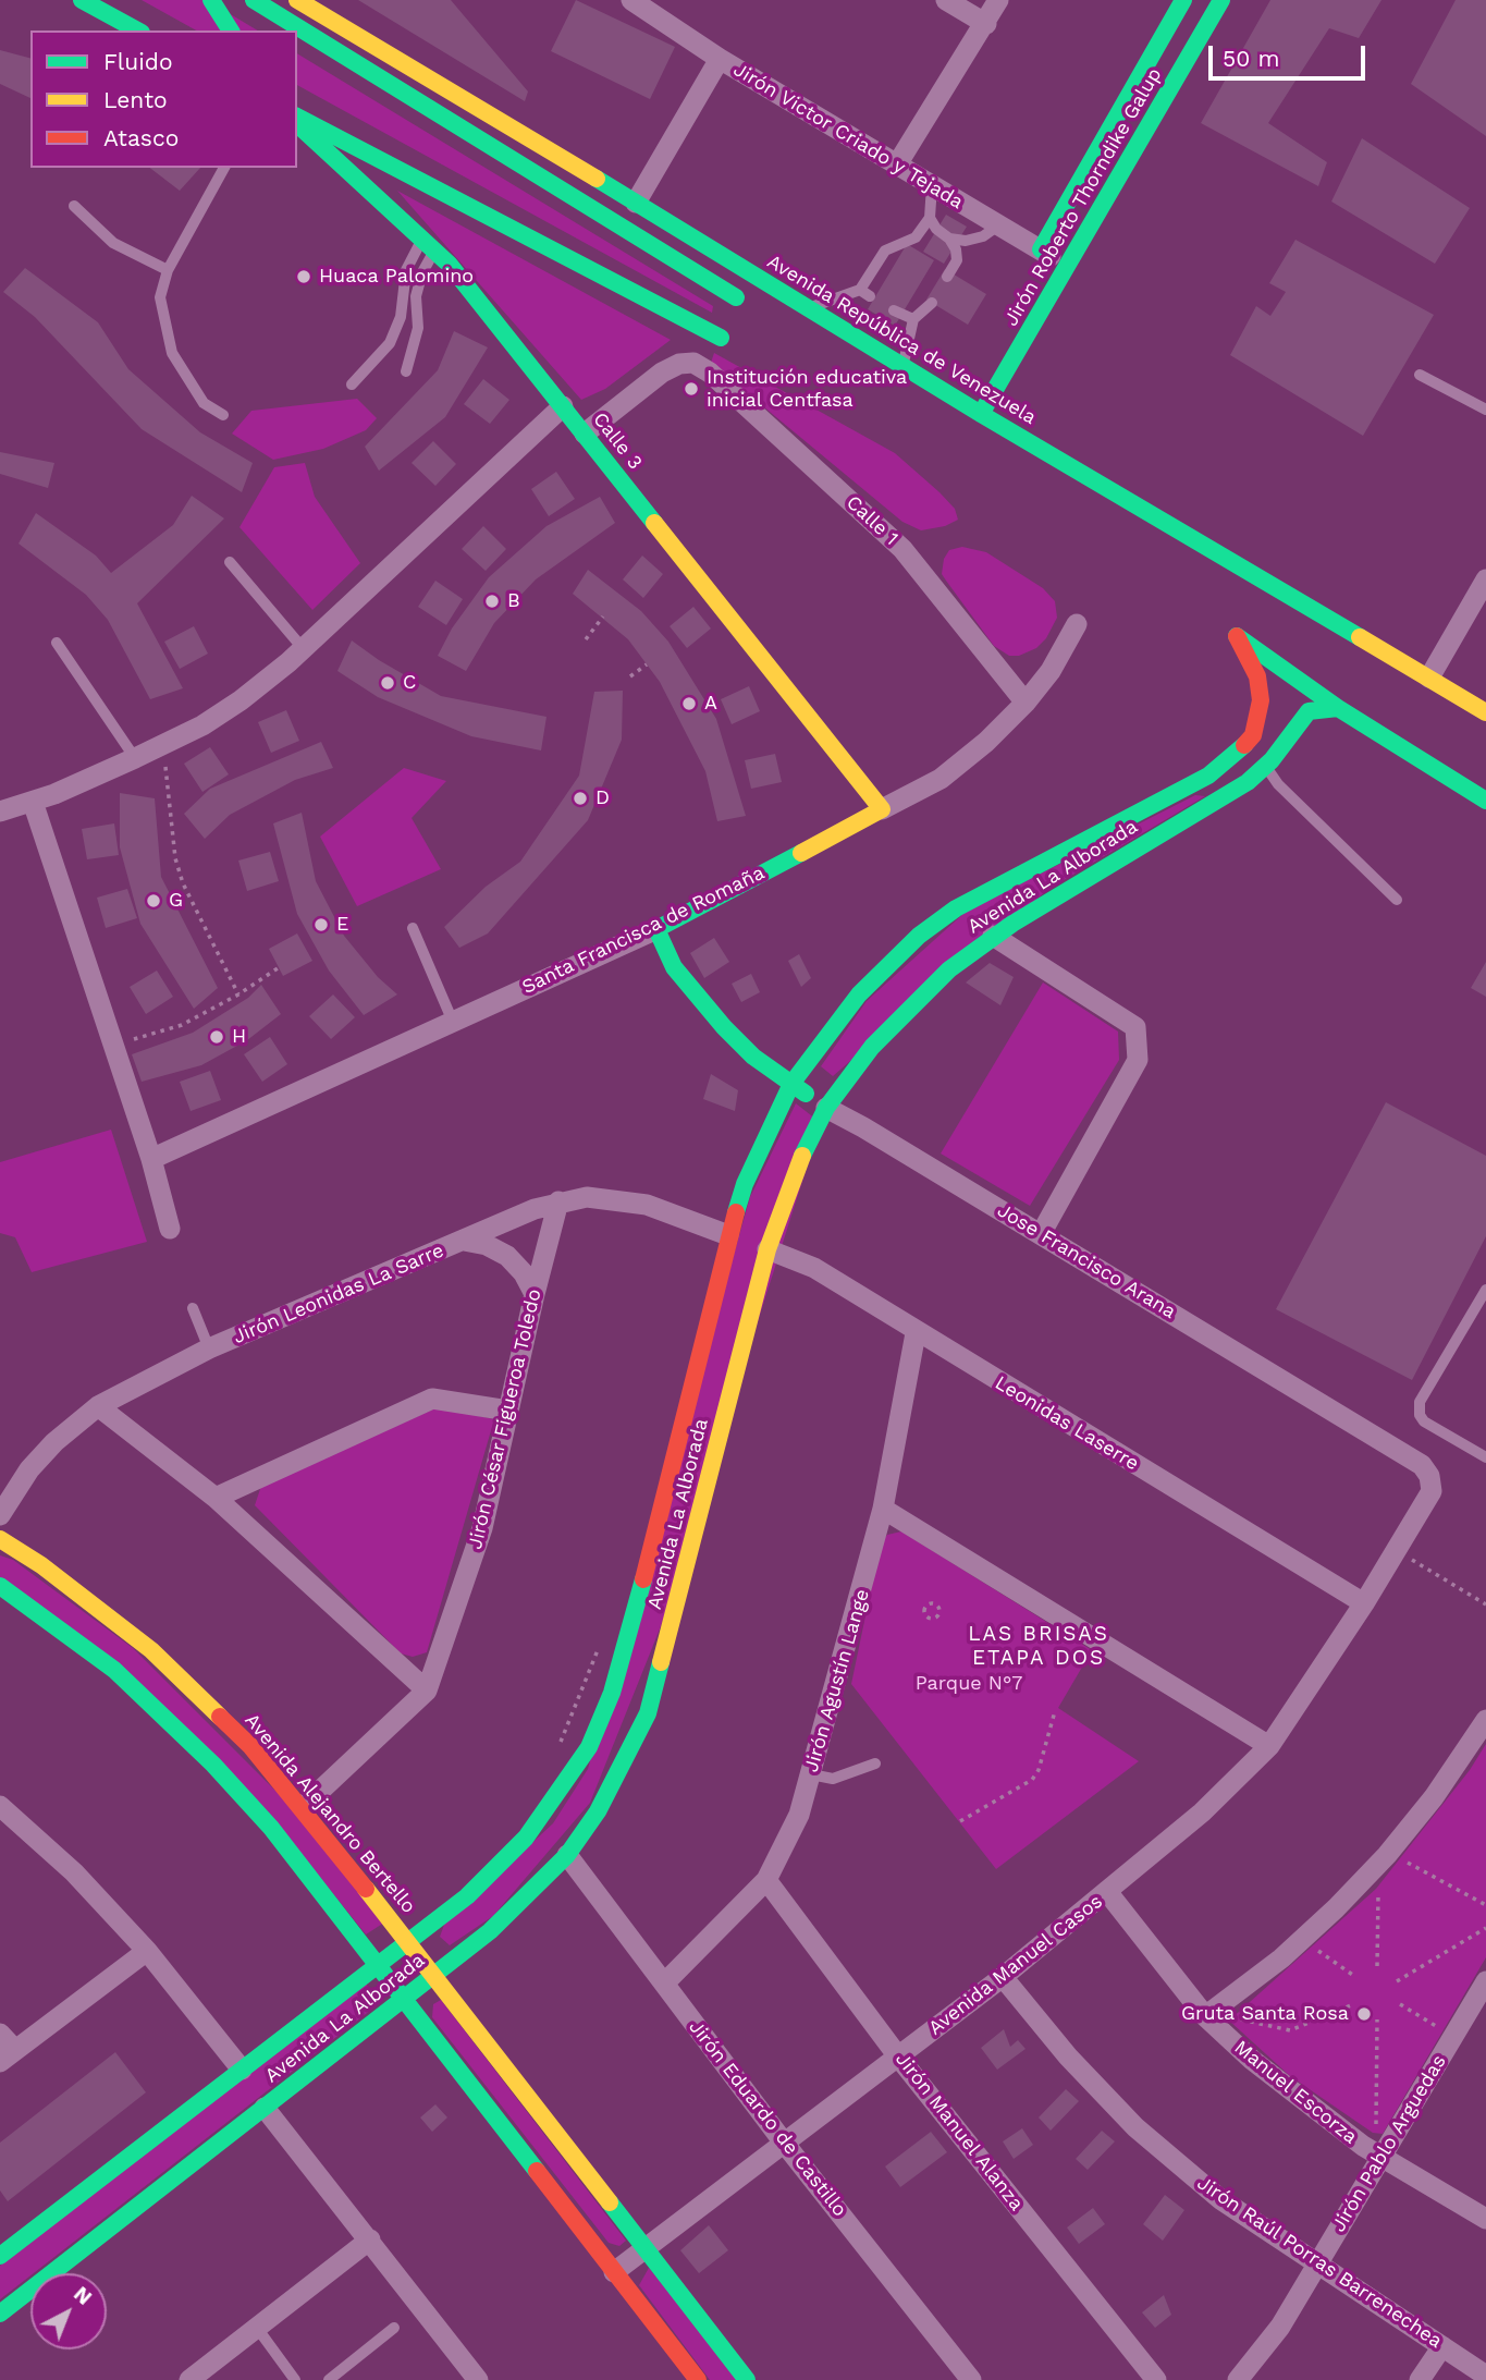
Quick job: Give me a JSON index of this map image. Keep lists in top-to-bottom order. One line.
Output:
{"streets":{"main road":["Jirón Roberto Thorndike Galup","Avenida República de Venezuela","Calle 3","Avenida La Alborada","Santa Francisca de Romaña","Jose Francisco Arana","Avenida Alejandro Bertello"],"street":["Jirón Victor Criado y Tejada","Calle 1","Jirón Leonidas La Sarre","Jirón César Figueroa Toledo","Leonidas Laserre","Jirón Agustín Lange","Avenida Manuel Casos","Manuel Escorza","Jirón Eduardo de Castillo","Jirón Manuel Alanza","Jirón Pablo Arguedas","Jirón Raúl Porras Barrenechea"]},"crossings":[["Jirón Victor Criado y Tejada","Jirón Roberto Thorndike Galup"],["Jirón Roberto Thorndike Galup","Avenida República de Venezuela"],["Calle 3","Calle 1"],["Calle 3","Santa Francisca de Romaña"],["Calle 1","Santa Francisca de Romaña"],["Avenida La Alborada","Jose Francisco Arana"],["Avenida La Alborada","Jirón Leonidas La Sarre"],["Avenida La Alborada","Leonidas Laserre"],["Avenida La Alborada","Avenida Alejandro Bertello"],["Avenida La Alborada","Jirón Eduardo de Castillo"],["Santa Francisca de Romaña","Jose Francisco Arana"],["Jose Francisco Arana","Leonidas Laserre"],["Jose Francisco Arana","Avenida Manuel Casos"],["Jirón Leonidas La Sarre","Jirón César Figueroa Toledo"],["Jirón César Figueroa Toledo","Avenida Alejandro Bertello"],["Leonidas Laserre","Jirón Agustín Lange"],["Leonidas Laserre","Avenida Manuel Casos"],["Jirón Agustín Lange","Jirón Eduardo de Castillo"],["Jirón Agustín Lange","Jirón Manuel Alanza"],["Avenida Alejandro Bertello","Avenida Manuel Casos"],["Avenida Manuel Casos","Manuel Escorza"],["Avenida Manuel Casos","Jirón Eduardo de Castillo"],["Avenida Manuel Casos","Jirón Manuel Alanza"],["Avenida Manuel Casos","Jirón Raúl Porras Barrenechea"],["Manuel Escorza","Jirón Pablo Arguedas"],["Jirón Pablo Arguedas","Jirón Raúl Porras Barrenechea"]],"districts":["LAS BRISAS ETAPA DOS"],"parks":["Parque N°7"],"places":["Huaca Palomino","Institución educativa inicial Centfasa","B","C","A","D","G","E","H","Gruta Santa Rosa"],"legend":["Fluido","Lento","Atasco"],"scale_bar":"50 m","north":"top right"}
